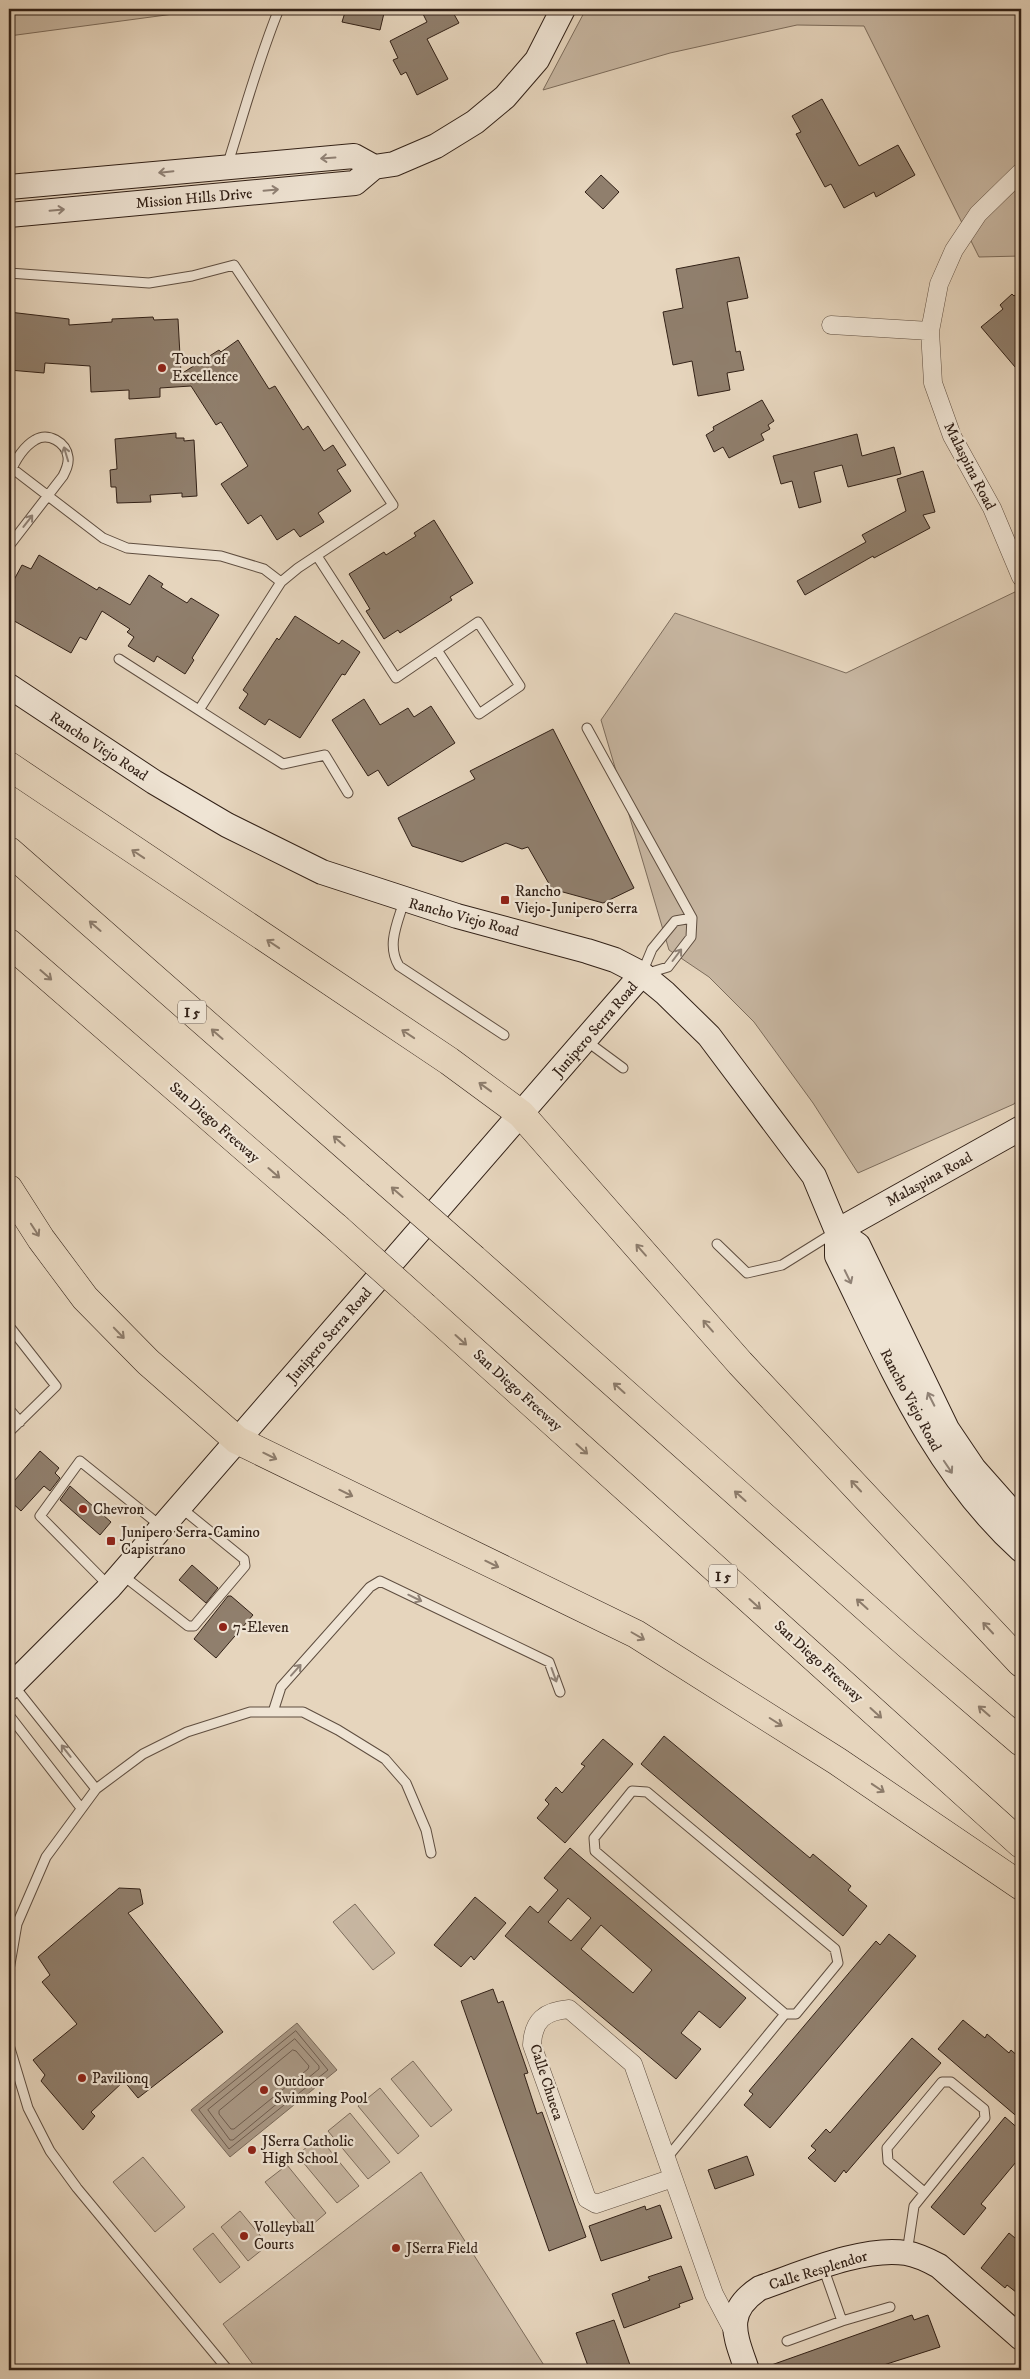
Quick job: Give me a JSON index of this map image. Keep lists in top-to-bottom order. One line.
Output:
{"streets":{"highway":["I 5","San Diego Freeway"],"main road":["Mission Hills Drive","Malaspina Road","Rancho Viejo Road","Junipero Serra Road","Calle Chueca","Calle Resplendor"]},"crossings":[["Malaspina Road","Rancho Viejo Road"],["Rancho Viejo Road","Junipero Serra Road"],["Calle Chueca","Calle Resplendor"]],"places":{"other":["Touch of Excellence","Chevron","7-Eleven","Pavilionq","Outdoor Swimming Pool","JSerra Catholic High School","Volleyball Courts","JSerra Field"],"transit":["Rancho Viejo-Junipero Serra","Junipero Serra-Camino Capistrano"]}}
